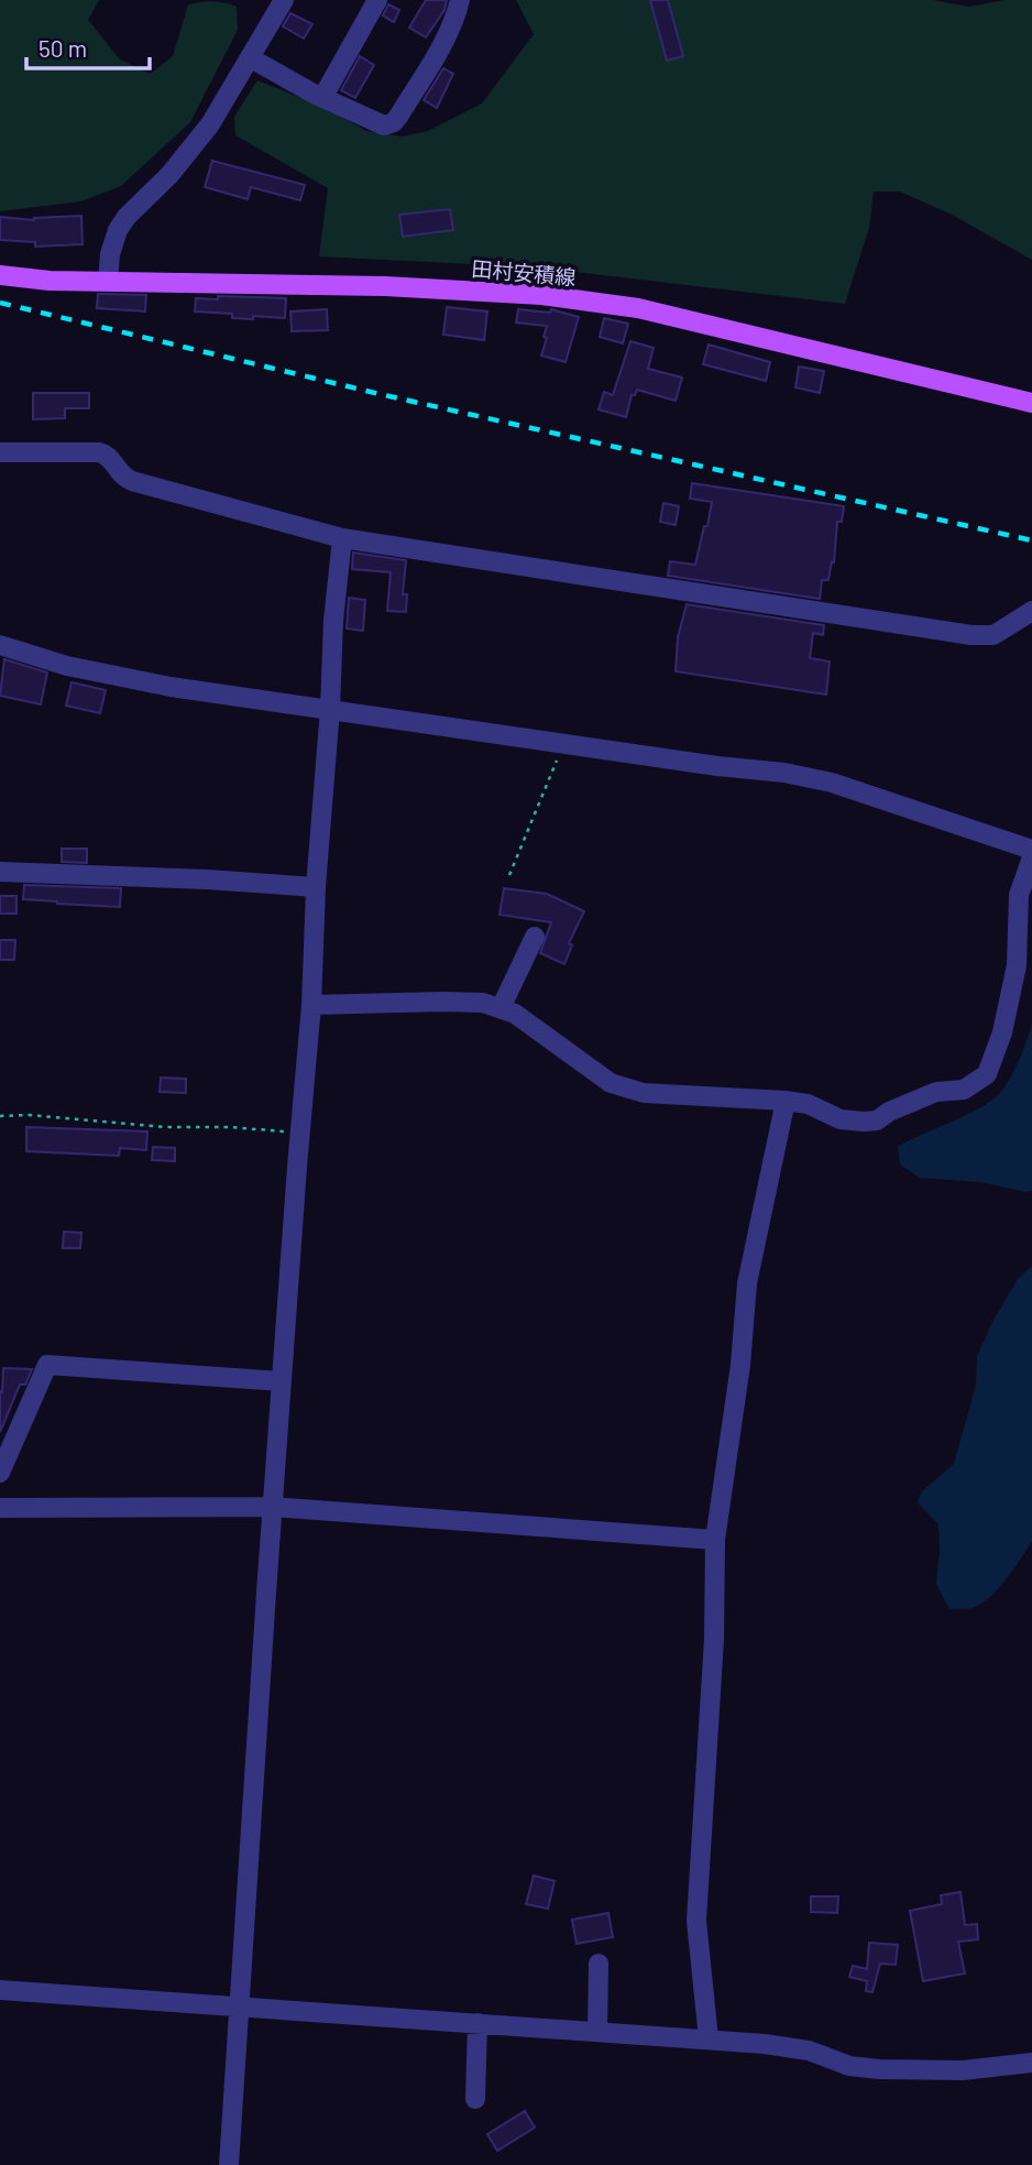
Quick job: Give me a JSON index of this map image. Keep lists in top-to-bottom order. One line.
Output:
{"streets":{"main road":["田村安積線"]},"scale_bar":"50 m"}
